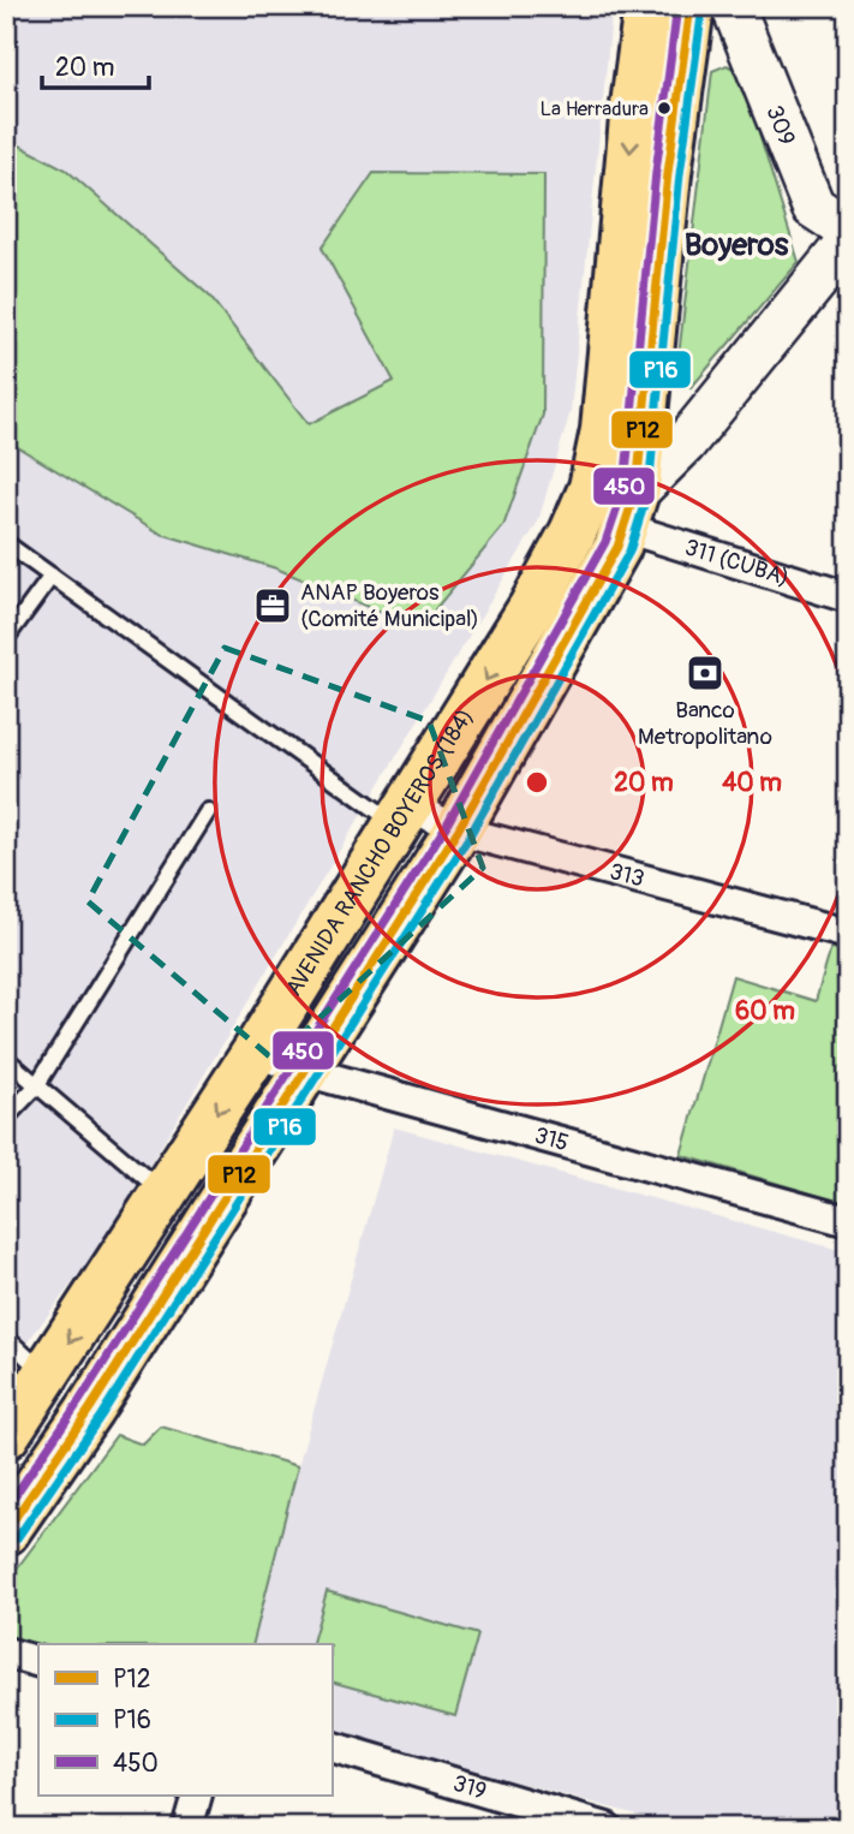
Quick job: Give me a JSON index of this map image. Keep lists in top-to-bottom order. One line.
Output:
{"streets":{"main road":["309","AVENIDA RANCHO BOYEROS (184)"],"street":["311 (CUBA)","313","315","319"]},"crossings":[["AVENIDA RANCHO BOYEROS (184)","313"],["AVENIDA RANCHO BOYEROS (184)","315"]],"districts":["Boyeros"],"places":{"other":["La Herradura"],"office":["ANAP Boyeros (Comité Municipal)"],"bank":["Banco Metropolitano"]},"lines":["transit line P12","transit line 450","transit line P16"],"legend":["P12","P16","450"],"scale_bar":"20 m","rings":["20 m","40 m","60 m"]}
